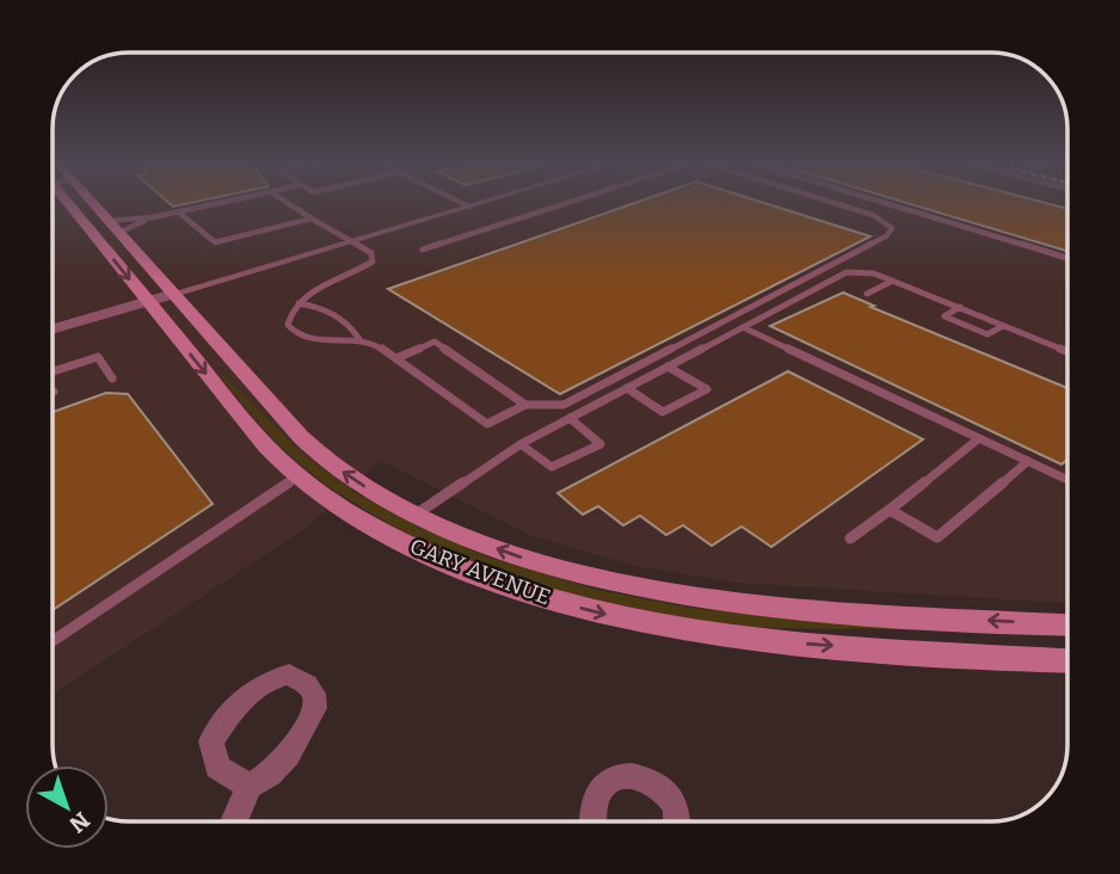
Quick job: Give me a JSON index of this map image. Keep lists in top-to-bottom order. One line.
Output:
{"streets":{"main road":["GARY AVENUE"]},"north":"bottom right"}
